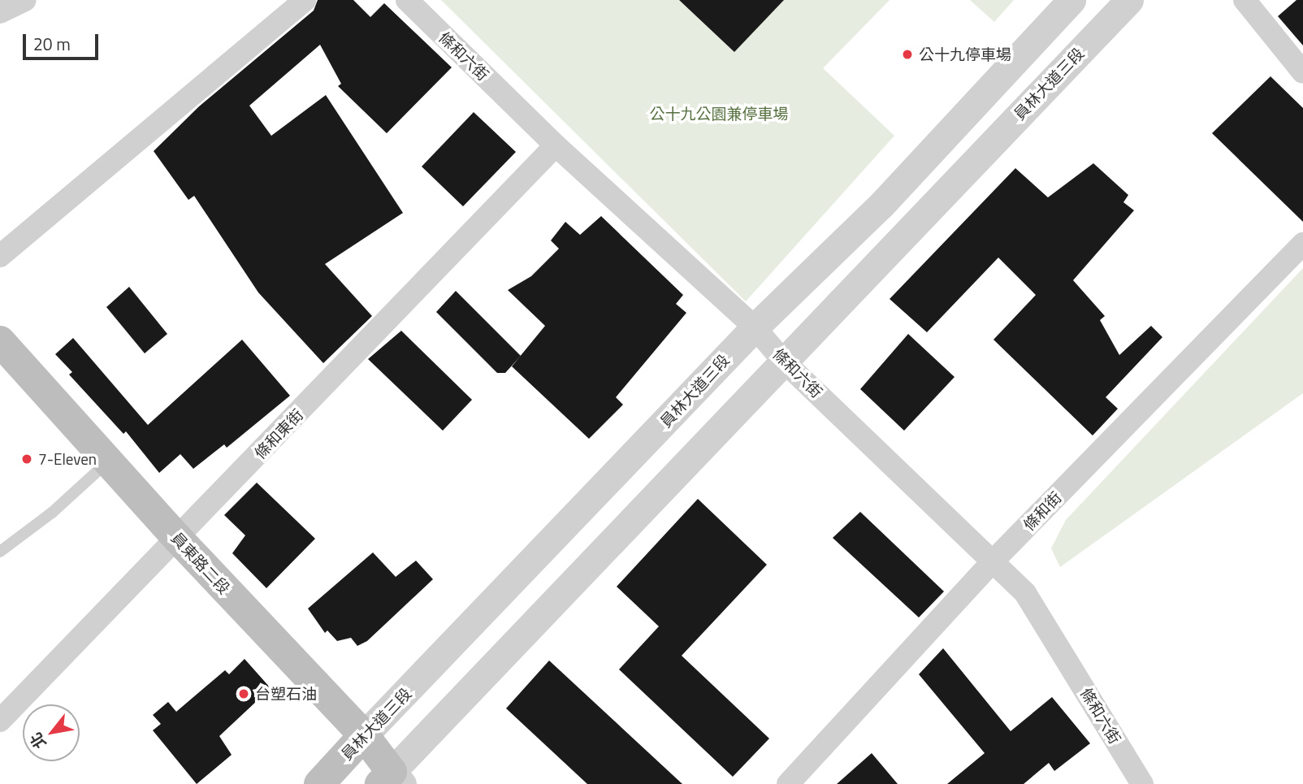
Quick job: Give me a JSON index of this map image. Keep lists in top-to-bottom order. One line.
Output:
{"streets":{"main road":["員林大道三段","員東路二段"],"street":["條和六街","條和東街","條和街"]},"crossings":[["條和六街","員林大道三段"],["條和六街","條和東街"],["條和六街","條和街"],["員林大道三段","員東路二段"],["條和東街","員東路二段"]],"parks":["公十九公園兼停車場"],"places":["公十九停車場","7-Eleven","台塑石油"],"scale_bar":"20 m","north":"bottom left"}
